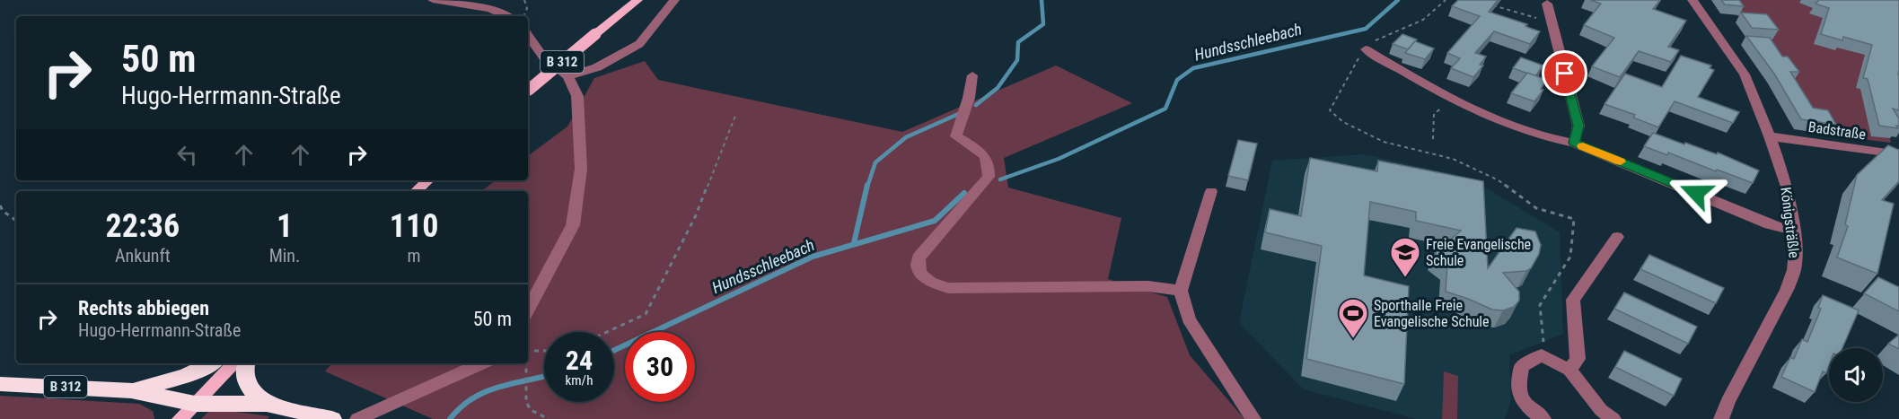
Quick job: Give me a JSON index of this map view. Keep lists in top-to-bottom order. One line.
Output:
{"streets":{"highway":["B 312"],"street":["Badstraße","Königsträßle"]},"crossings":[["Badstraße","Königsträßle"]],"water":["Hundsschleebach"],"places":{"school or university":["Freie Evangelische Schule"],"sports":["Sporthalle Freie Evangelische Schule"]},"page":{"turn":["50 m","Hugo-Herrmann-Straße"],"eta":["22:36","Ankunft","1","Min.","110","m"],"list":[{"name":"Rechts abbiegen","note":"Hugo-Herrmann-Straße","value":"50 m"}],"speed":"24 km/h","limit":"30"}}
